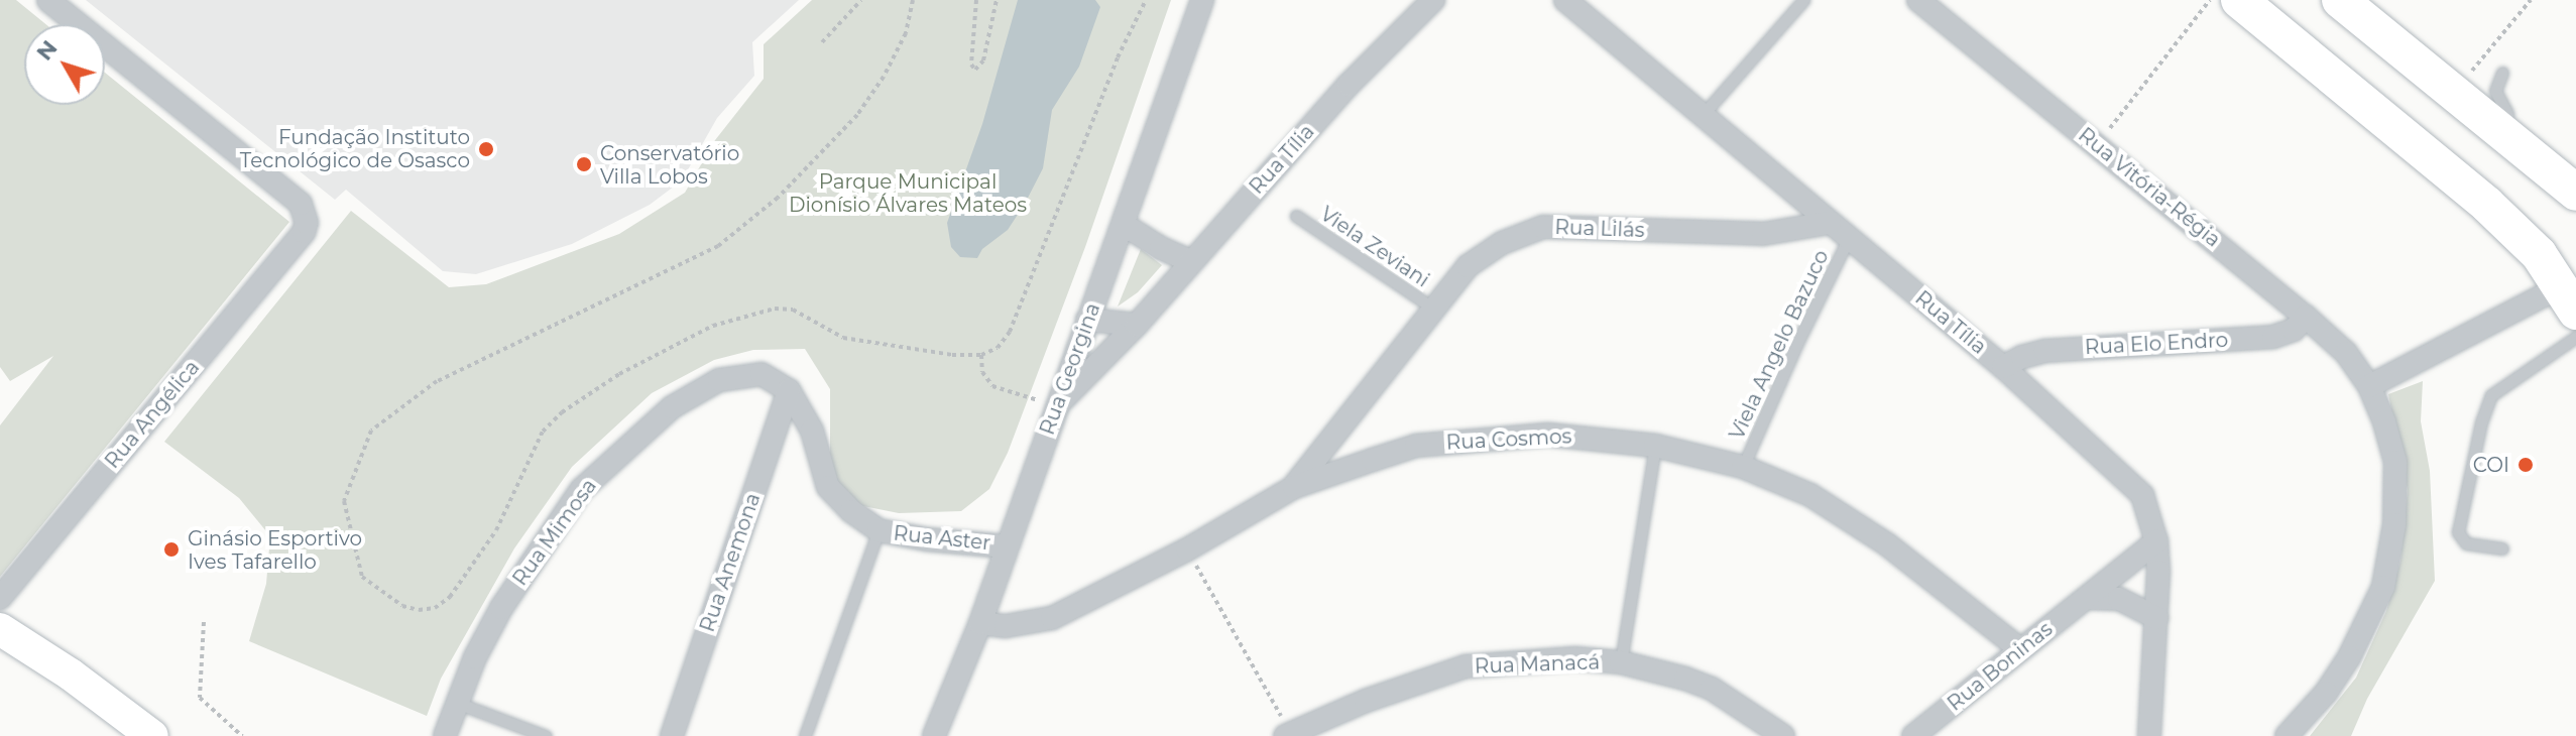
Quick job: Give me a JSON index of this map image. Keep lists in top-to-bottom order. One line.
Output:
{"streets":{"street":["Rua Tília","Rua Vitória-Régia","Rua Lilás","Rua Elo Endro","Rua Georgina","Rua Angélica","Rua Cosmos","Rua Mimosa","Rua Aster","Rua Anemona","Rua Manacá","Rua Boninas"],"lane":["Viela Zeviani","Viela Angelo Bazuco"]},"crossings":[["Rua Tília","Rua Lilás"],["Rua Tília","Rua Elo Endro"],["Rua Tília","Viela Angelo Bazuco"],["Rua Tília","Rua Georgina"],["Rua Tília","Rua Boninas"],["Rua Vitória-Régia","Rua Elo Endro"],["Rua Lilás","Viela Zeviani"],["Rua Lilás","Rua Cosmos"],["Viela Angelo Bazuco","Rua Cosmos"],["Rua Georgina","Rua Cosmos"],["Rua Georgina","Rua Aster"],["Rua Cosmos","Rua Boninas"],["Rua Mimosa","Rua Anemona"]],"parks":["Parque Municipal Dionísio Álvares Mateos"],"places":["Fundação Instituto Tecnológico de Osasco","Conservatório Villa Lobos","COI","Ginásio Esportivo Ives Tafarello"],"north":"top left"}
